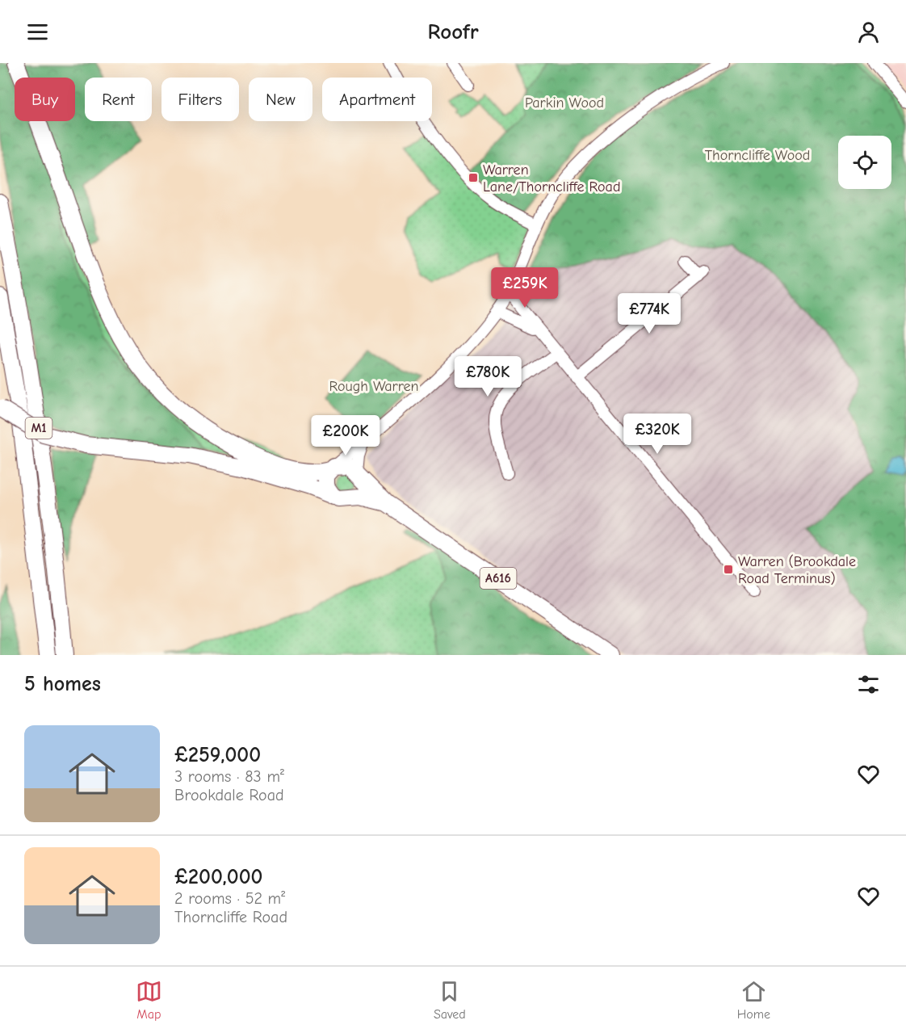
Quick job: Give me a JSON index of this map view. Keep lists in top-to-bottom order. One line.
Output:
{"streets":{"highway":["M1","A616"]},"crossings":[["M1","A616"]],"parks":["Parkin Wood","Thorncliffe Wood","Rough Warren"],"places":{"transit":["Warren Lane/Thorncliffe Road","Warren (Brookdale Road Terminus)"]},"page":{"header":"Roofr","chip":["Buy","Rent","Filters","New","Apartment"],"price":["£259K","£774K","£780K","£320K","£200K"],"heading":"5 homes","list":[{"name":"£259,000","note":"3 rooms · 83 m² · Brookdale Road"},{"name":"£200,000","note":"2 rooms · 52 m² · Thorncliffe Road"}],"tabs":["Map","Saved","Home"]}}
